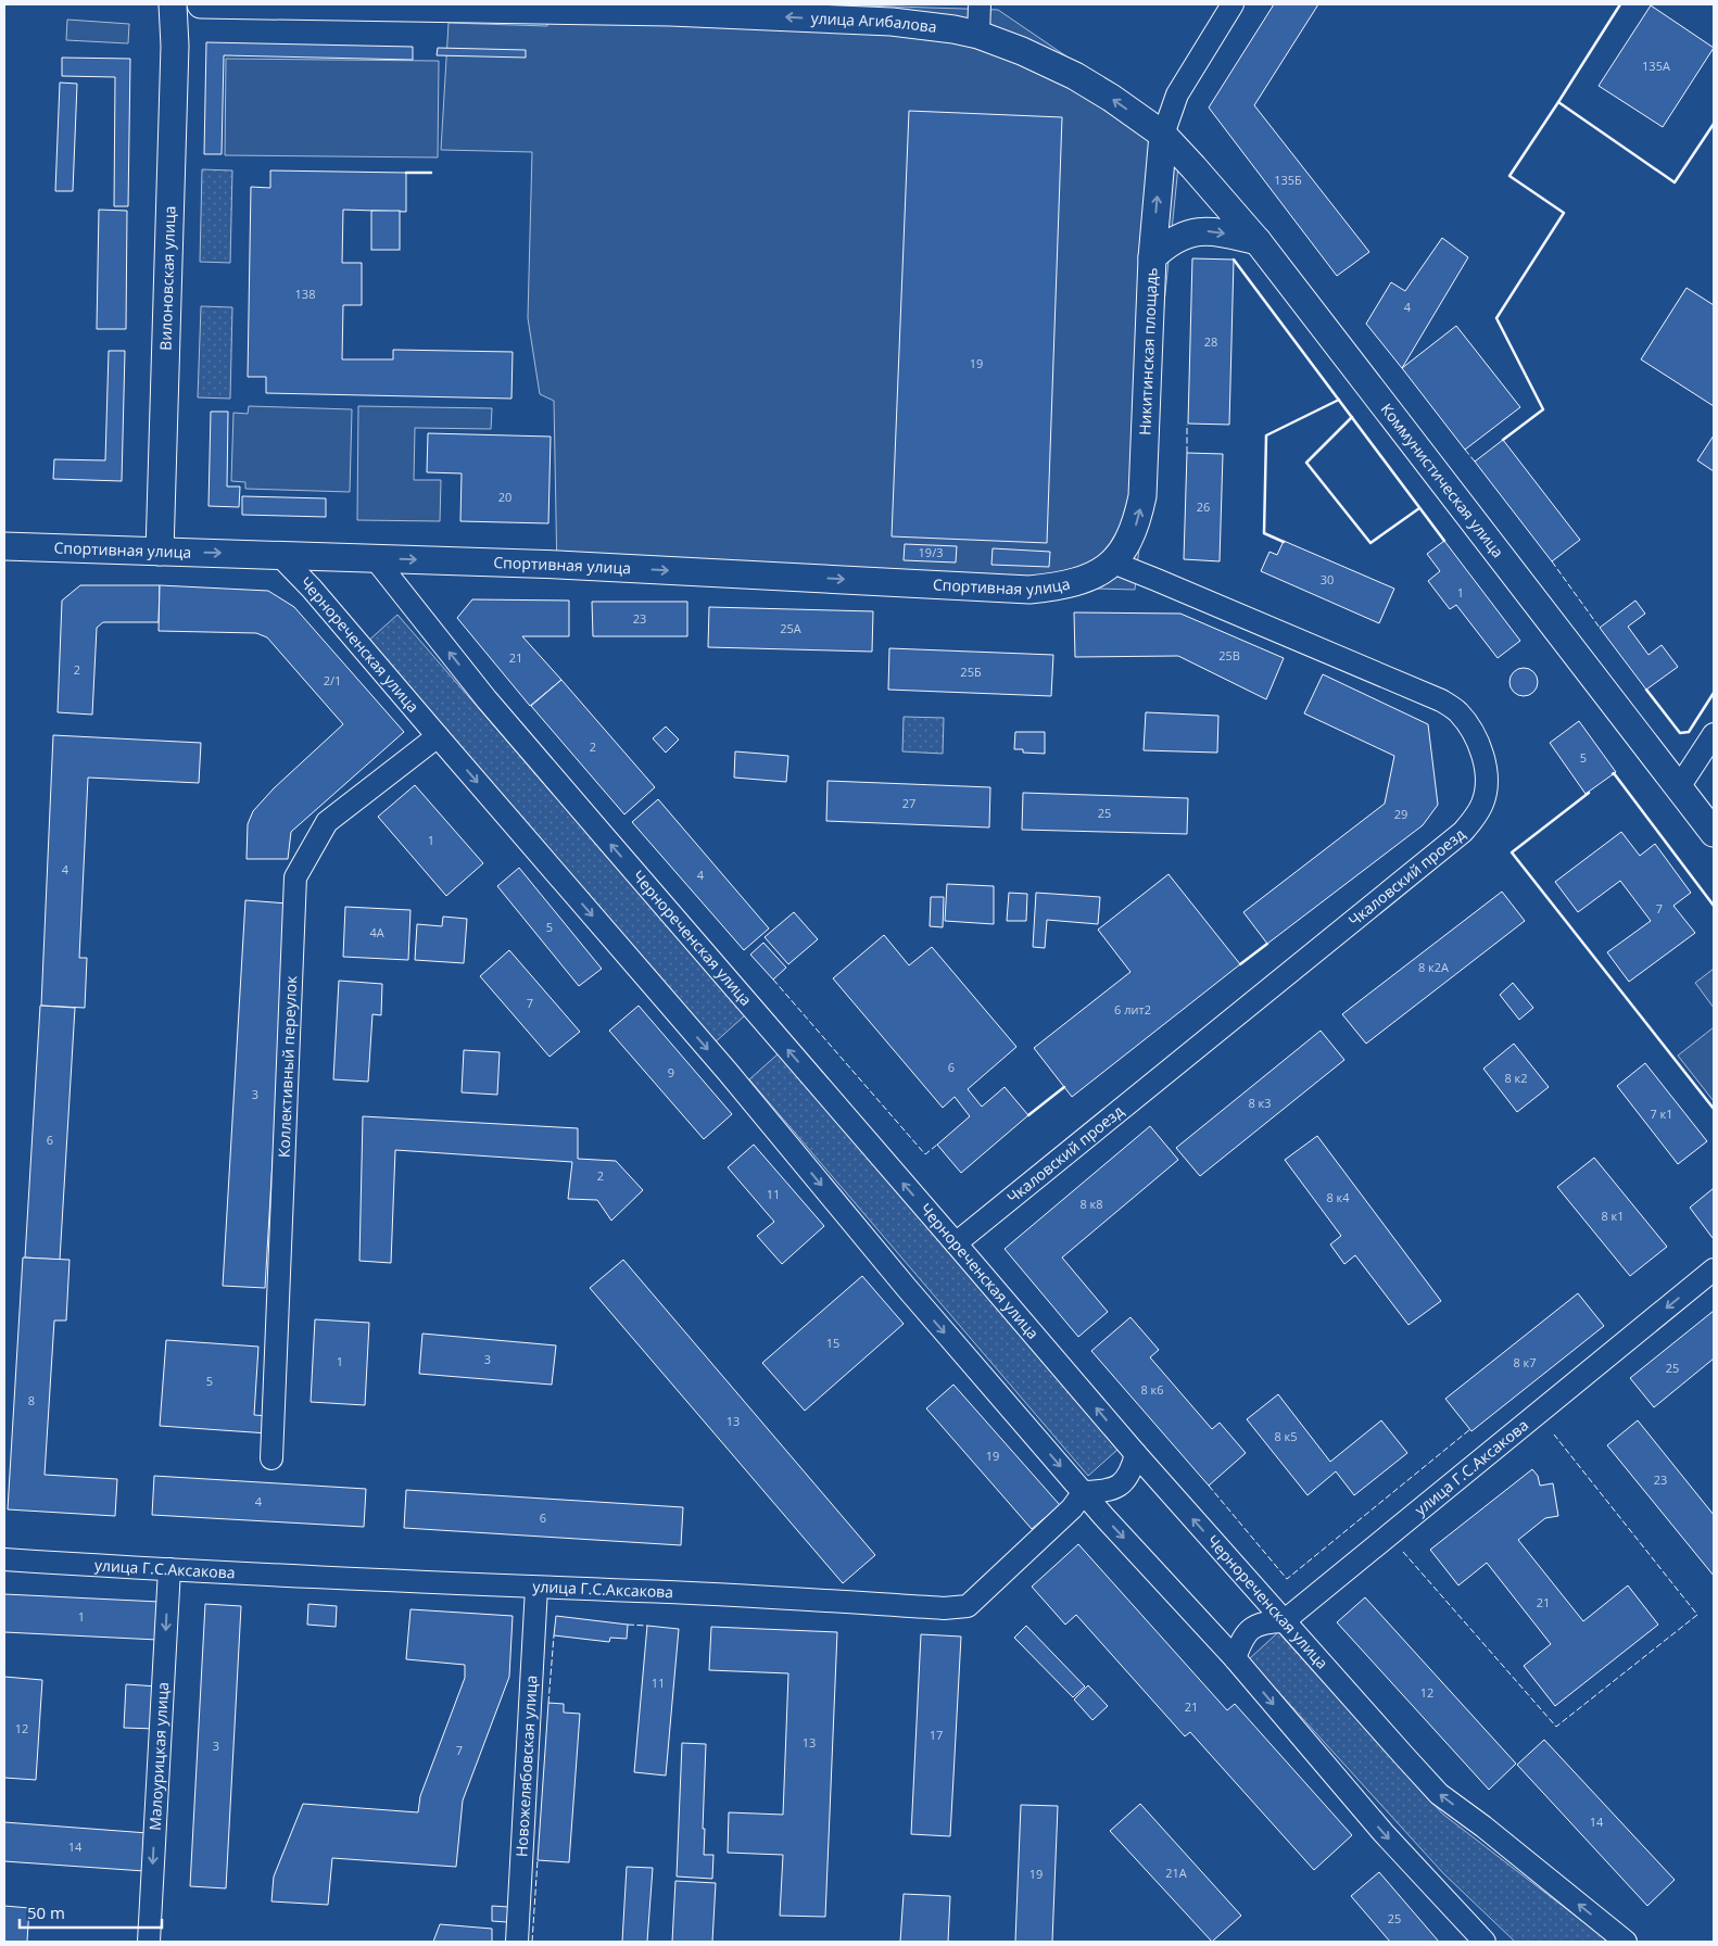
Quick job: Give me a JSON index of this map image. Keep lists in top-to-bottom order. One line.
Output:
{"streets":{"main road":["улица Агибалова","Вилоновская улица","Никитинская площадь","Коммунистическая улица","Спортивная улица"],"street":["Чернореченская улица","Чкаловский проезд","Коллективный переулок","улица Г.С.Аксакова","Малоурицкая улица","Новожелябовская улица"]},"crossings":[["улица Агибалова","Никитинская площадь"],["улица Агибалова","Коммунистическая улица"],["Вилоновская улица","Спортивная улица"],["Никитинская площадь","Коммунистическая улица"],["Никитинская площадь","Спортивная улица"],["Никитинская площадь","Чкаловский проезд"],["Спортивная улица","Чернореченская улица"],["Спортивная улица","Чкаловский проезд"],["Чернореченская улица","Чкаловский проезд"],["Чернореченская улица","Коллективный переулок"],["Чернореченская улица","улица Г.С.Аксакова"],["улица Г.С.Аксакова","Малоурицкая улица"],["улица Г.С.Аксакова","Новожелябовская улица"]],"one_way":["улица Агибалова","Никитинская площадь","Спортивная улица","Малоурицкая улица"],"house_numbers":["135А","135Б","138","4","28","19","20","26","19/3","30","1","23","25А","25В","21","2","25Б","2/1","2","5","27","25","29","1","4","4","7","5","4А","8 к2А","7","6 лит2","6","9","8 к2","3","8 к3","7 к1","6","2","11","8 к4","8 к8","8 к1","15","3","1","8 к7","25","5","8 к6","8","13","8 к5","19","23","4","6","21","1","11","12","21","12","17","13","3","7","14","14","21А","19","25"],"scale_bar":"50 m"}
